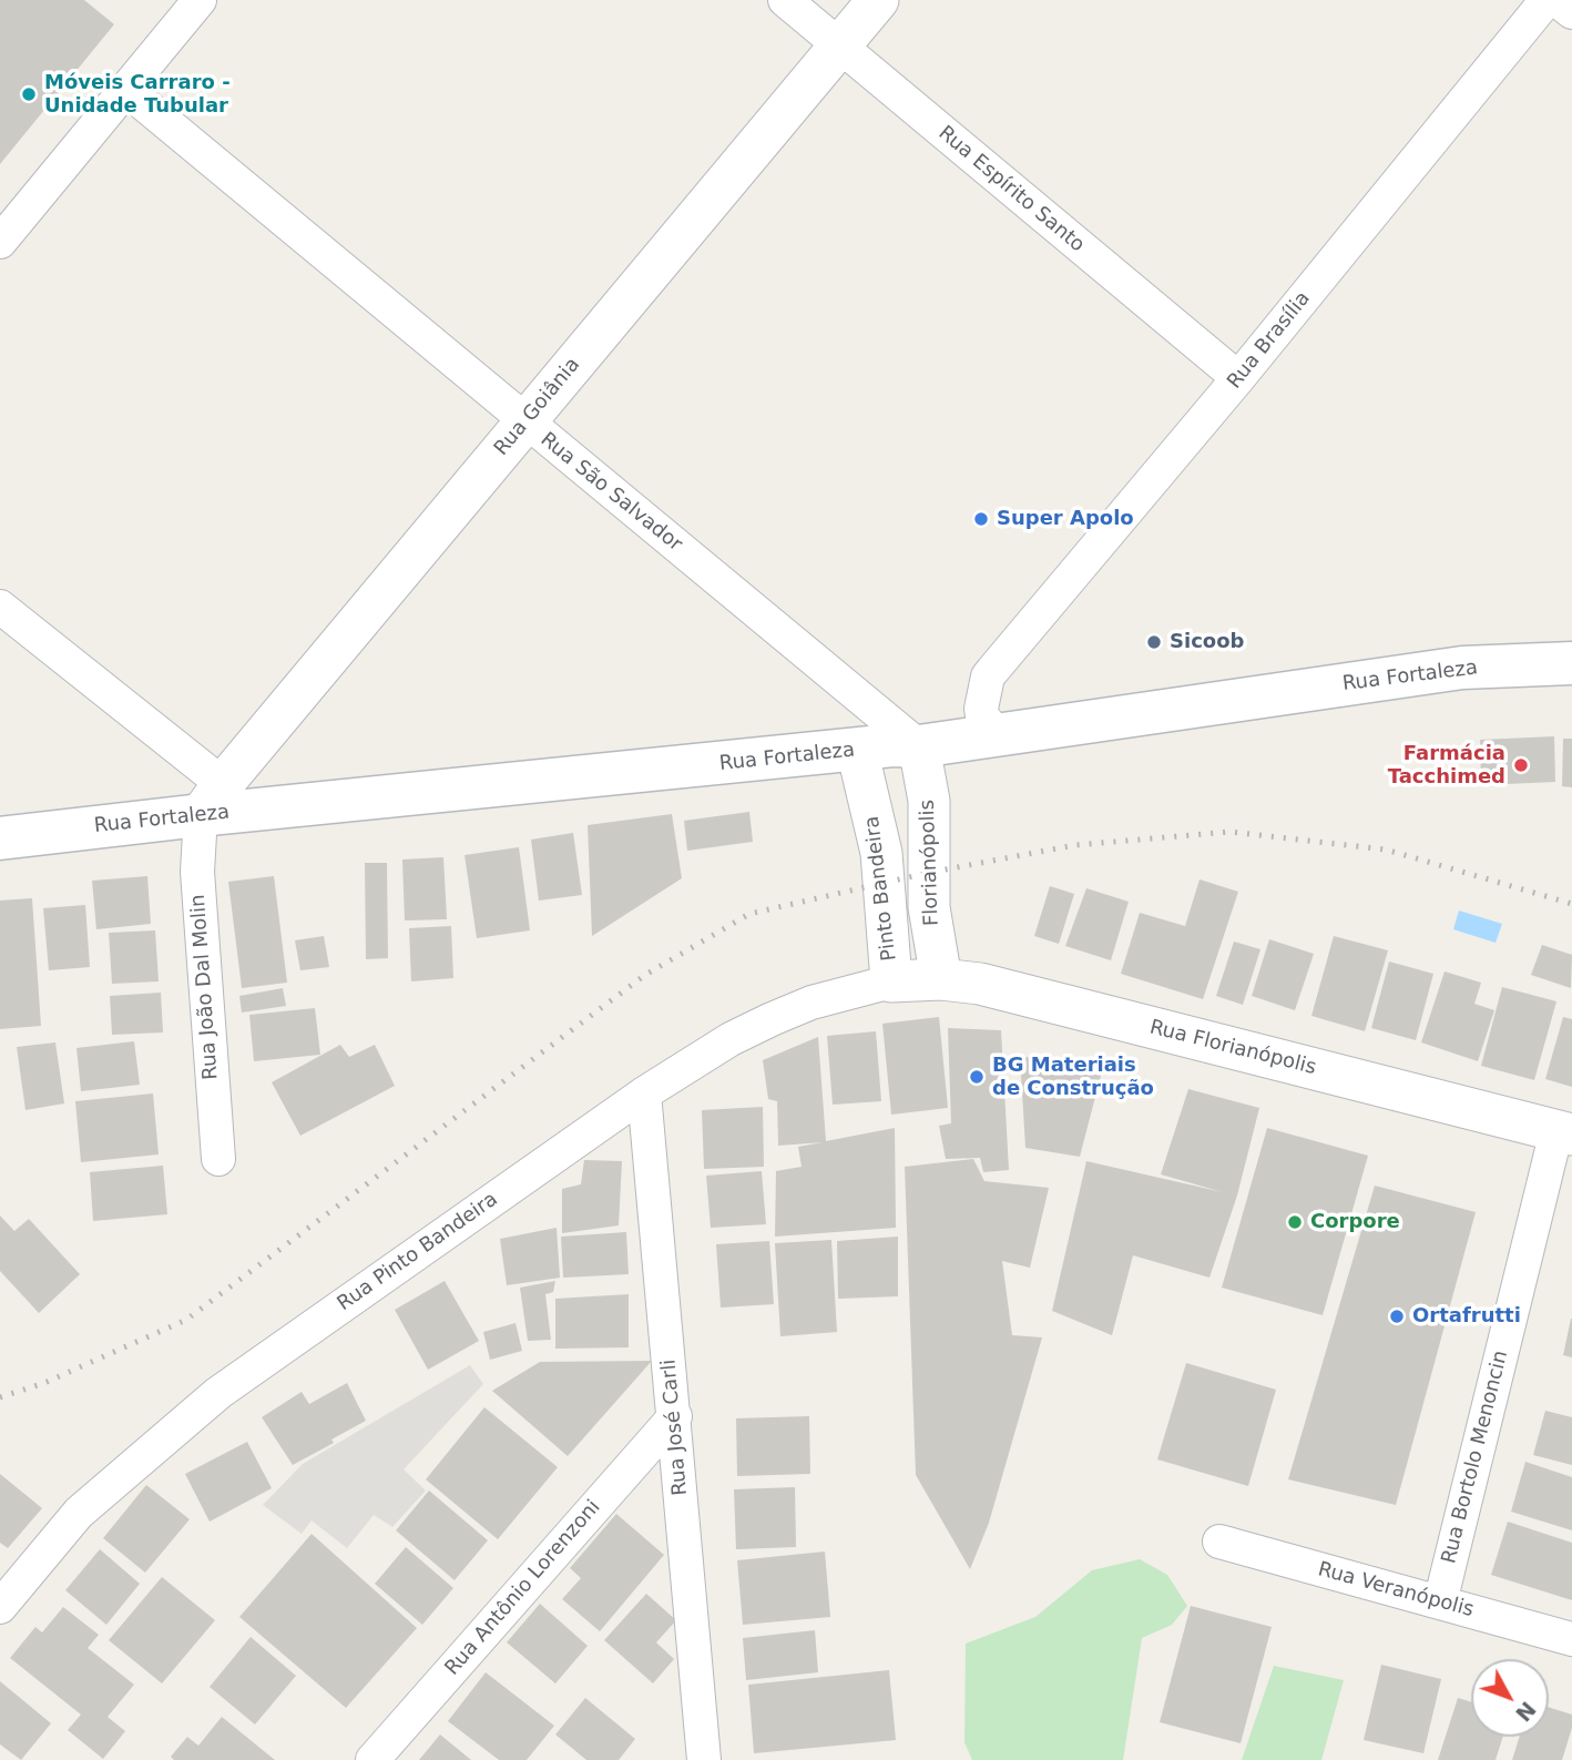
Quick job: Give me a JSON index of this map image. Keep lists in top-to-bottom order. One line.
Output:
{"streets":{"main road":["Rua Fortaleza"],"street":["Rua Espírito Santo","Rua Brasília","Rua Goiânia","Rua São Salvador","Florianópolis","Pinto Bandeira","Rua João Dal Molin","Rua Florianópolis","Rua Pinto Bandeira","Rua José Carli","Rua Bortolo Menoncin","Rua Antônio Lorenzoni","Rua Veranópolis"]},"crossings":[["Rua Espírito Santo","Rua Brasília"],["Rua Espírito Santo","Rua Goiânia"],["Rua Brasília","Rua São Salvador"],["Rua Brasília","Rua Fortaleza"],["Rua Brasília","Florianópolis"],["Rua Goiânia","Rua São Salvador"],["Rua Goiânia","Rua Fortaleza"],["Rua Goiânia","Rua João Dal Molin"],["Rua São Salvador","Rua Fortaleza"],["Rua São Salvador","Florianópolis"],["Rua Fortaleza","Florianópolis"],["Rua Fortaleza","Pinto Bandeira"],["Rua Fortaleza","Rua João Dal Molin"],["Florianópolis","Rua Florianópolis"],["Pinto Bandeira","Rua Florianópolis"],["Pinto Bandeira","Rua Pinto Bandeira"],["Rua Florianópolis","Rua Pinto Bandeira"],["Rua Florianópolis","Rua Bortolo Menoncin"],["Rua Pinto Bandeira","Rua José Carli"],["Rua José Carli","Rua Antônio Lorenzoni"],["Rua Bortolo Menoncin","Rua Veranópolis"]],"places":["Móveis Carraro - Unidade Tubular","Super Apolo","Sicoob","Farmácia Tacchimed","BG Materiais de Construção","Corpore","Ortafrutti"],"north":"bottom right"}
